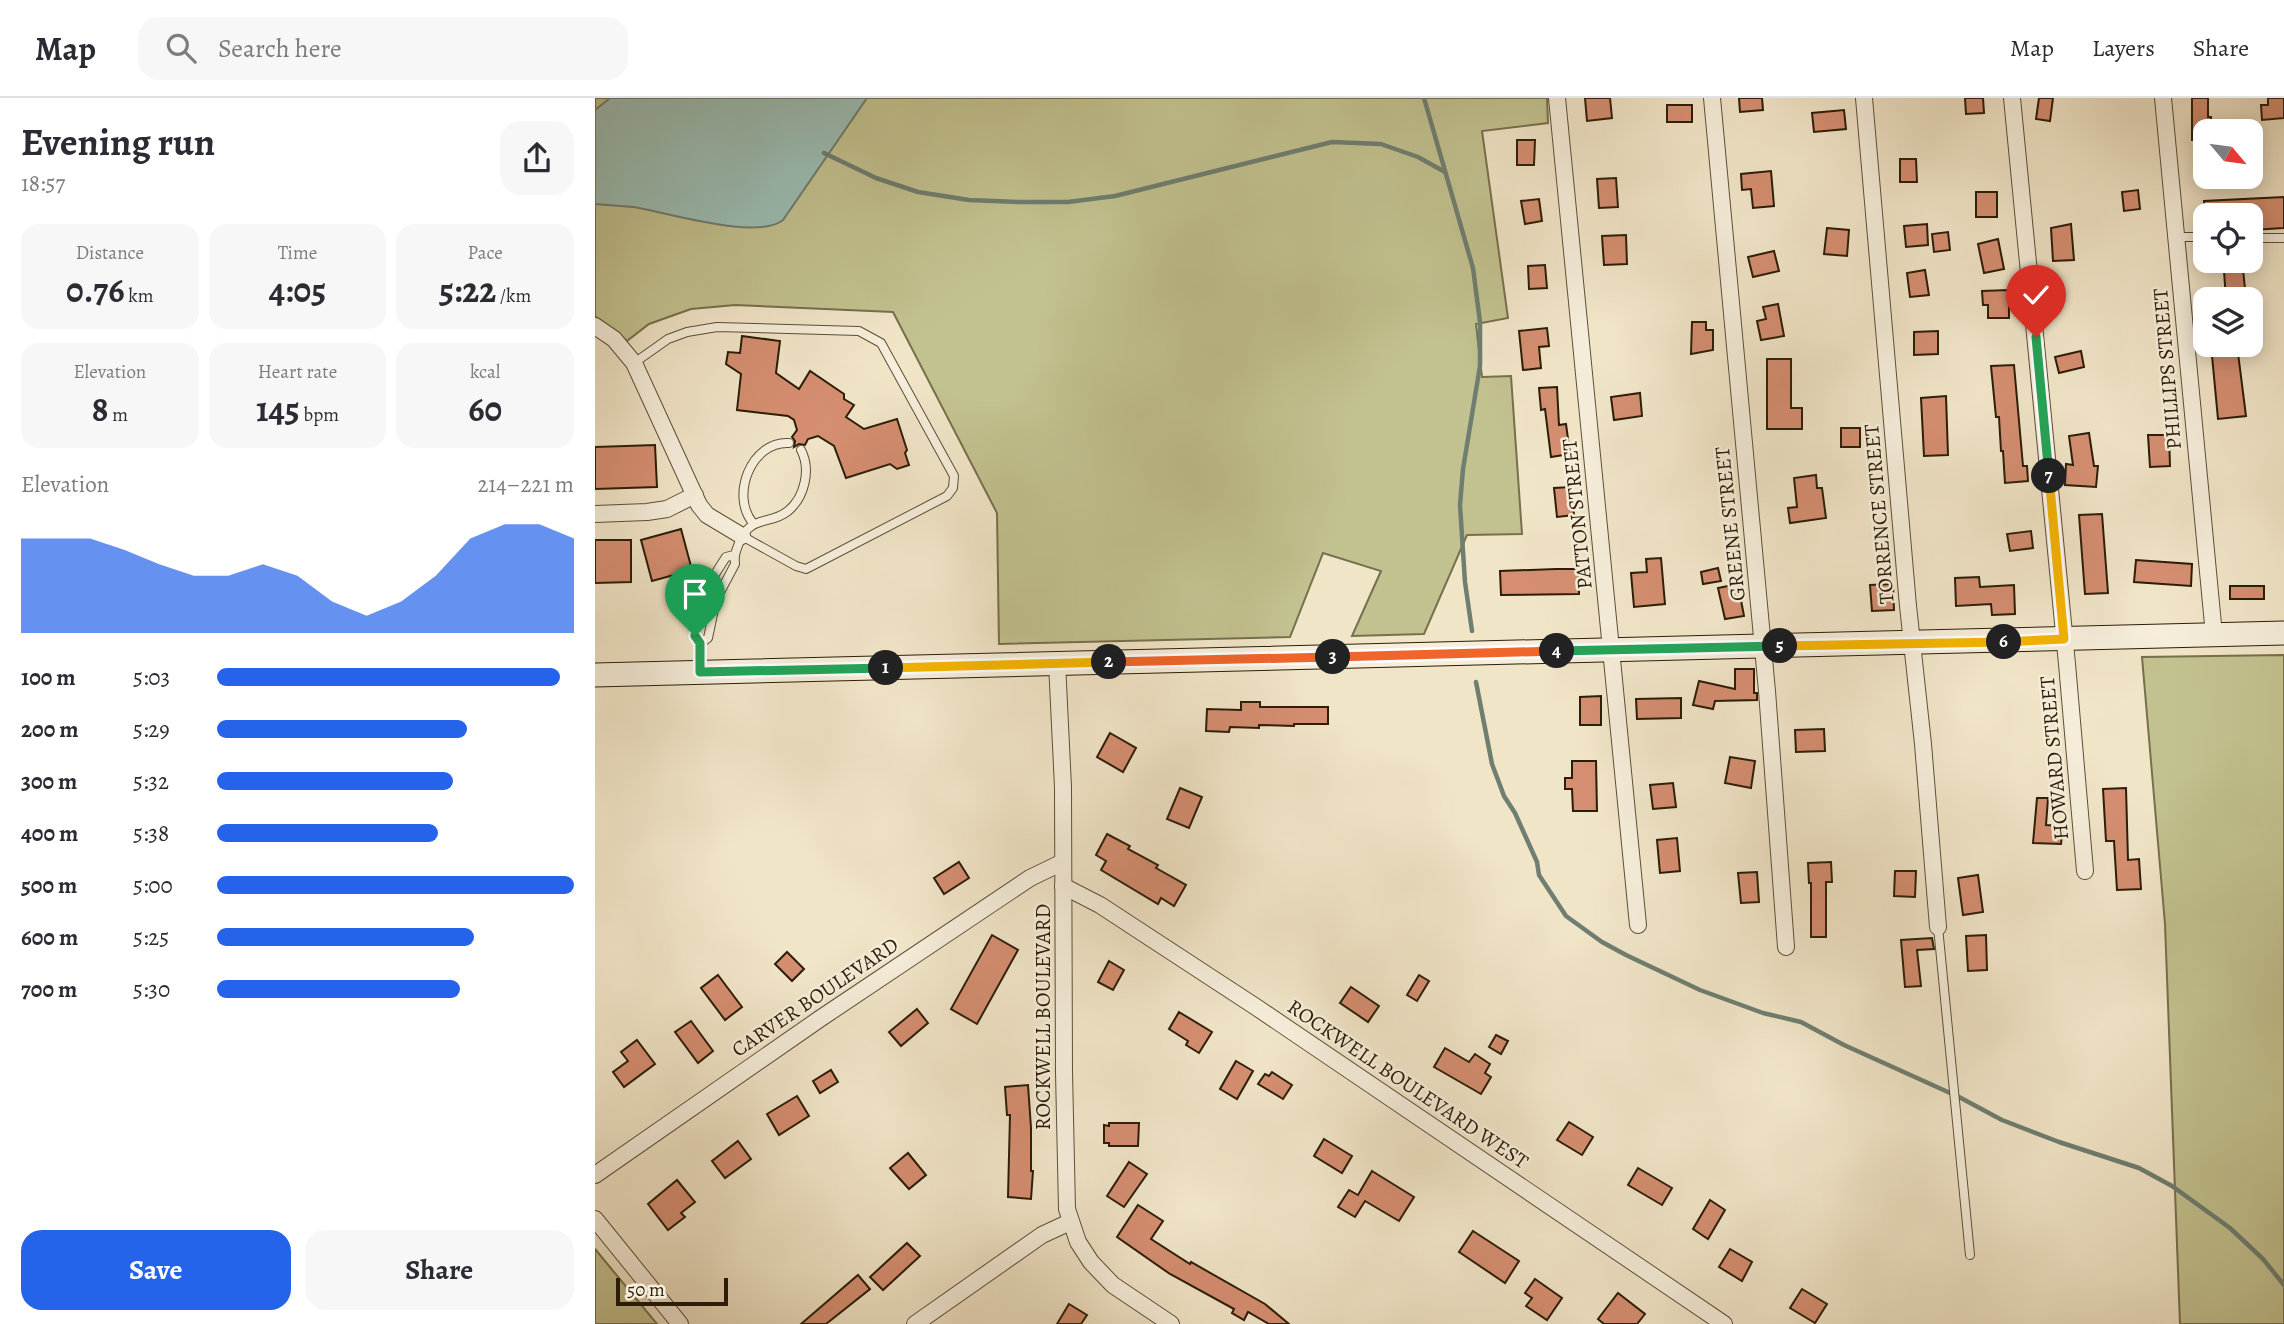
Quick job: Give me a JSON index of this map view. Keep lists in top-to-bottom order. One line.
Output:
{"streets":{"street":["PHILLIPS STREET","PATTON STREET","TORRENCE STREET","GREENE STREET","HOWARD STREET","CARVER BOULEVARD","ROCKWELL BOULEVARD","ROCKWELL BOULEVARD WEST"]},"crossings":[["CARVER BOULEVARD","ROCKWELL BOULEVARD"],["ROCKWELL BOULEVARD","ROCKWELL BOULEVARD WEST"]],"scale_bar":"50 m","north":"bottom right","page":{"header":"Map","search":"Search here","nav":["Map","Layers","Share"],"heading":["Evening run","18:57"],"stats":[["Distance","0.76 km"],["Time","4:05"],["Pace","5:22 /km"],["Elevation","8 m"],["Heart rate","145 bpm"],["kcal","60"]],"chart":["Elevation","214–221 m"],"pins":["7","6","5","4","3","2","1"],"list":[{"name":"100 m","note":"5:03"},{"name":"200 m","note":"5:29"},{"name":"300 m","note":"5:32"},{"name":"400 m","note":"5:38"},{"name":"500 m","note":"5:00"},{"name":"600 m","note":"5:25"},{"name":"700 m","note":"5:30"}],"buttons":["Save","Share"],"scale":"50 m"}}
